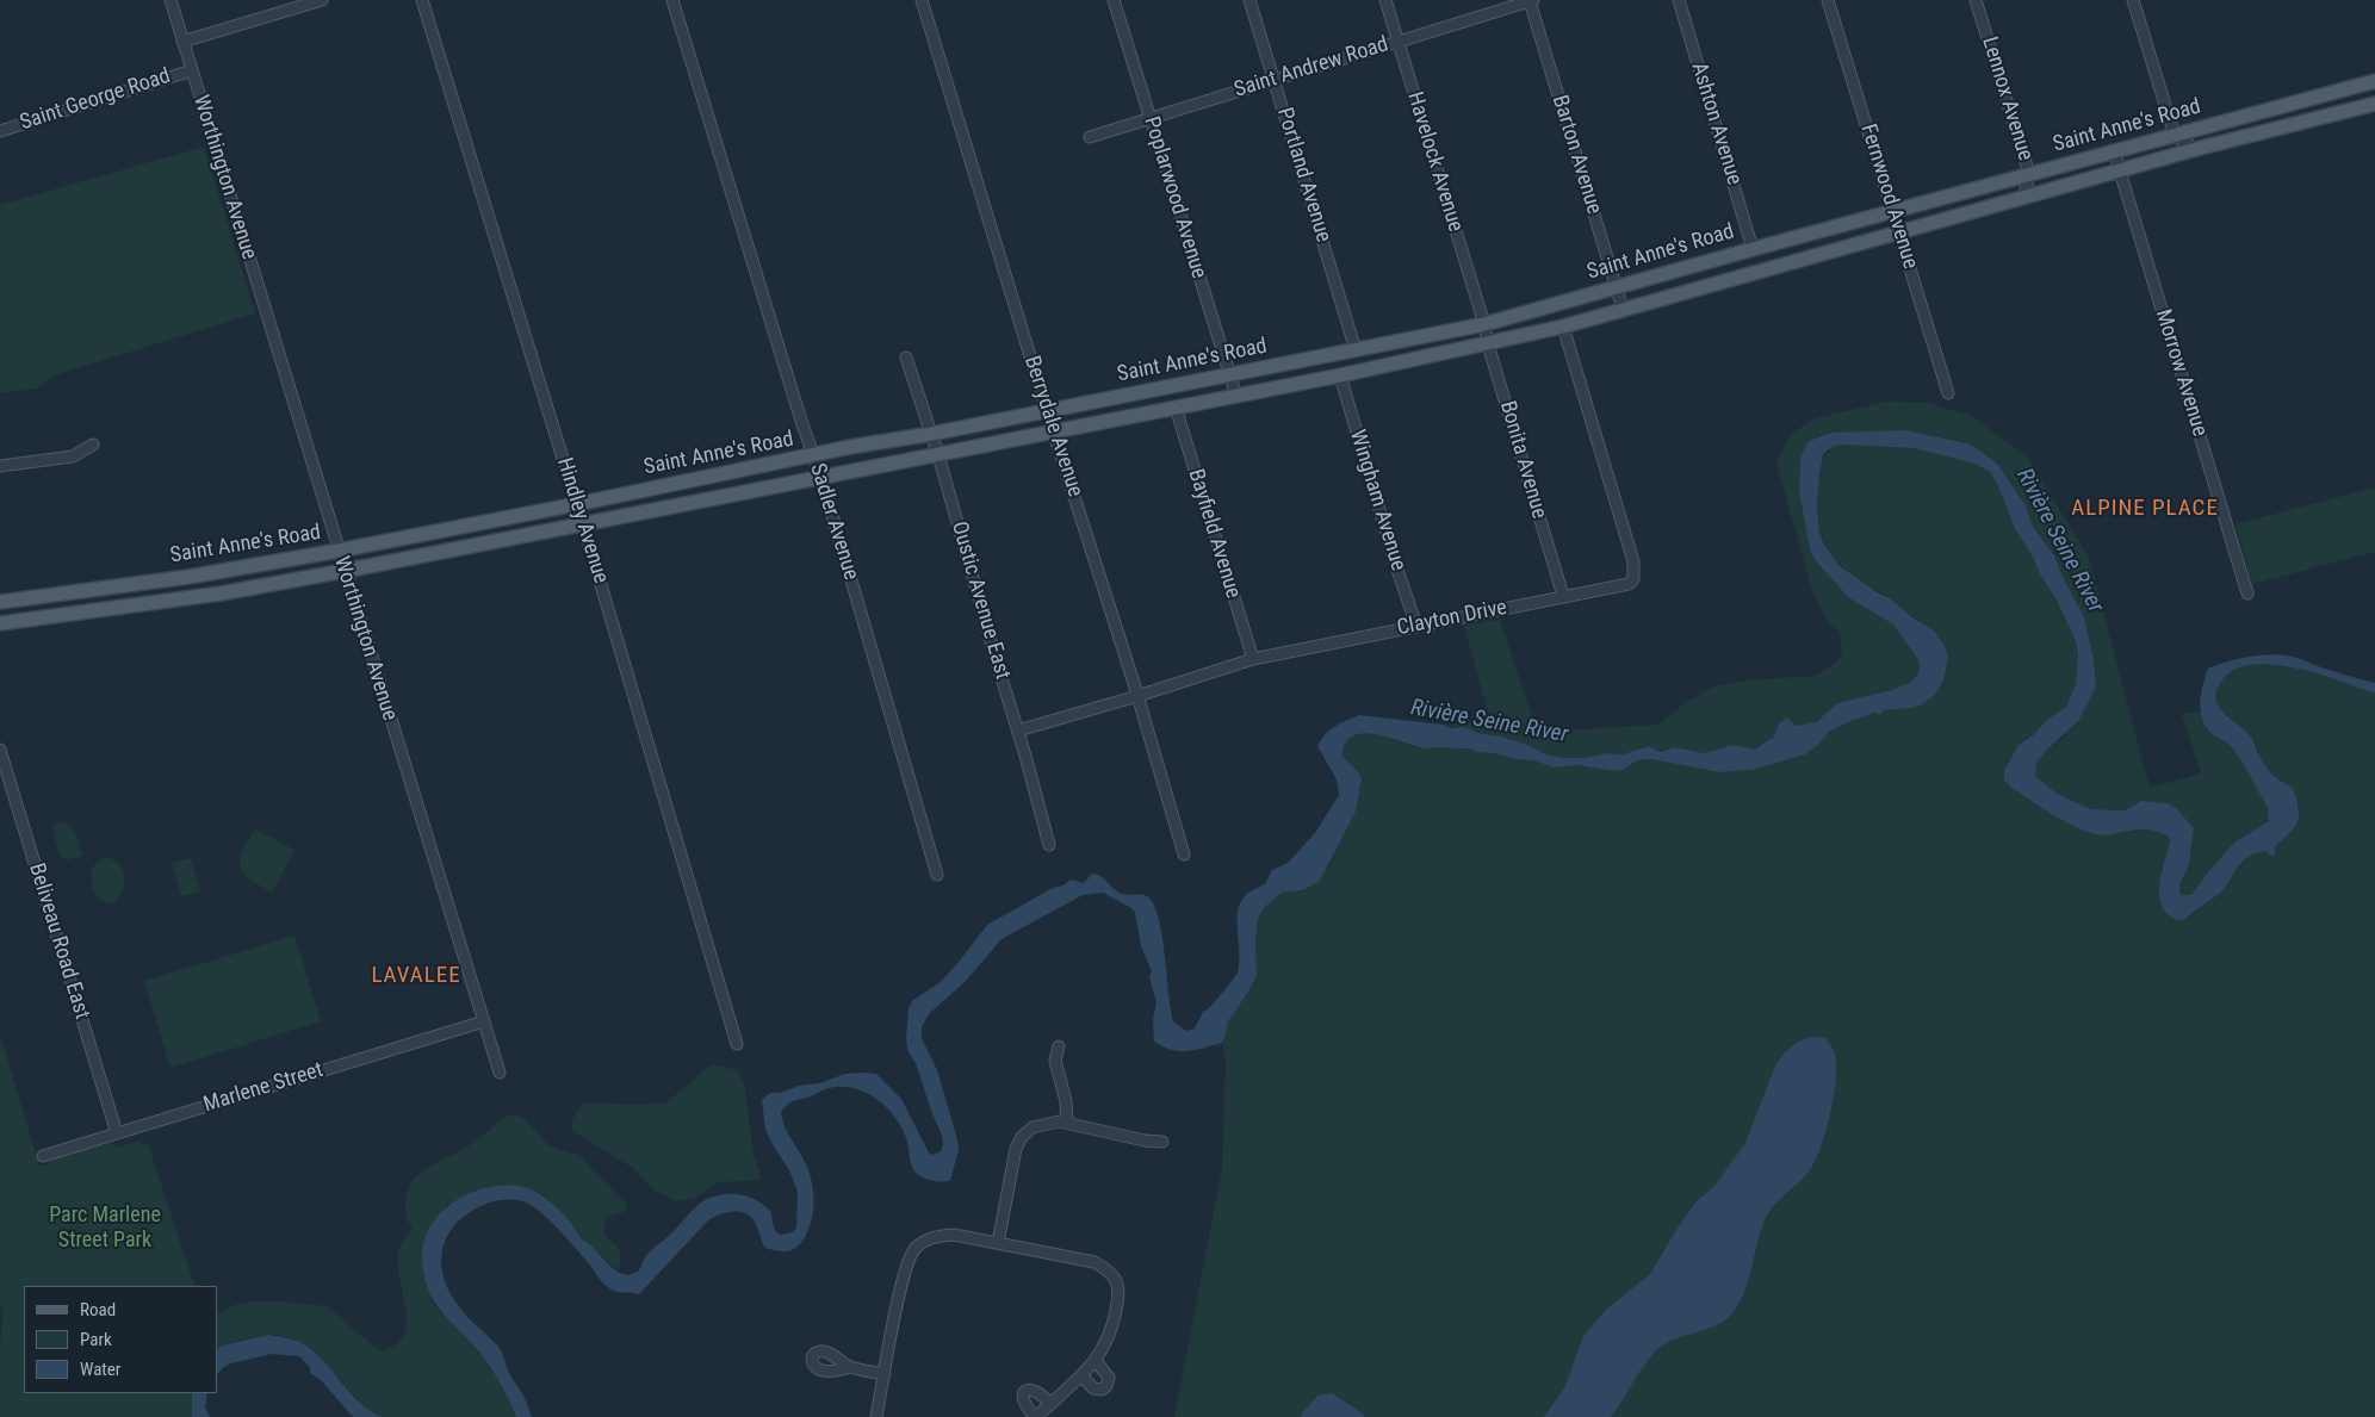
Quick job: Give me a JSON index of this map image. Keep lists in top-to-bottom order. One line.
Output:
{"streets":{"main road":["Saint Anne's Road"],"street":["Saint Andrew Road","Lennox Avenue","Saint George Road","Ashton Avenue","Barton Avenue","Havelock Avenue","Portland Avenue","Worthington Avenue","Fernwood Avenue","Poplarwood Avenue","Morrow Avenue","Berrydale Avenue","Bonita Avenue","Wingham Avenue","Hindley Avenue","Sadler Avenue","Bayfield Avenue","Oustic Avenue East","Clayton Drive","Beliveau Road East","Marlene Street"]},"crossings":[["Saint Andrew Road","Barton Avenue"],["Saint Andrew Road","Havelock Avenue"],["Saint Andrew Road","Portland Avenue"],["Saint Andrew Road","Poplarwood Avenue"],["Lennox Avenue","Saint Anne's Road"],["Saint George Road","Worthington Avenue"],["Ashton Avenue","Saint Anne's Road"],["Saint Anne's Road","Barton Avenue"],["Saint Anne's Road","Havelock Avenue"],["Saint Anne's Road","Portland Avenue"],["Saint Anne's Road","Worthington Avenue"],["Saint Anne's Road","Fernwood Avenue"],["Saint Anne's Road","Poplarwood Avenue"],["Saint Anne's Road","Morrow Avenue"],["Saint Anne's Road","Berrydale Avenue"],["Saint Anne's Road","Bonita Avenue"],["Saint Anne's Road","Wingham Avenue"],["Saint Anne's Road","Hindley Avenue"],["Saint Anne's Road","Sadler Avenue"],["Saint Anne's Road","Bayfield Avenue"],["Saint Anne's Road","Oustic Avenue East"],["Saint Anne's Road","Clayton Drive"],["Havelock Avenue","Bonita Avenue"],["Worthington Avenue","Marlene Street"],["Berrydale Avenue","Clayton Drive"],["Bonita Avenue","Clayton Drive"],["Wingham Avenue","Clayton Drive"],["Bayfield Avenue","Clayton Drive"],["Oustic Avenue East","Clayton Drive"],["Beliveau Road East","Marlene Street"]],"districts":["ALPINE PLACE","LAVALEE"],"water":["Rivière Seine River"],"parks":["Parc Marlene Street Park"],"legend":["Road","Park","Water"]}
